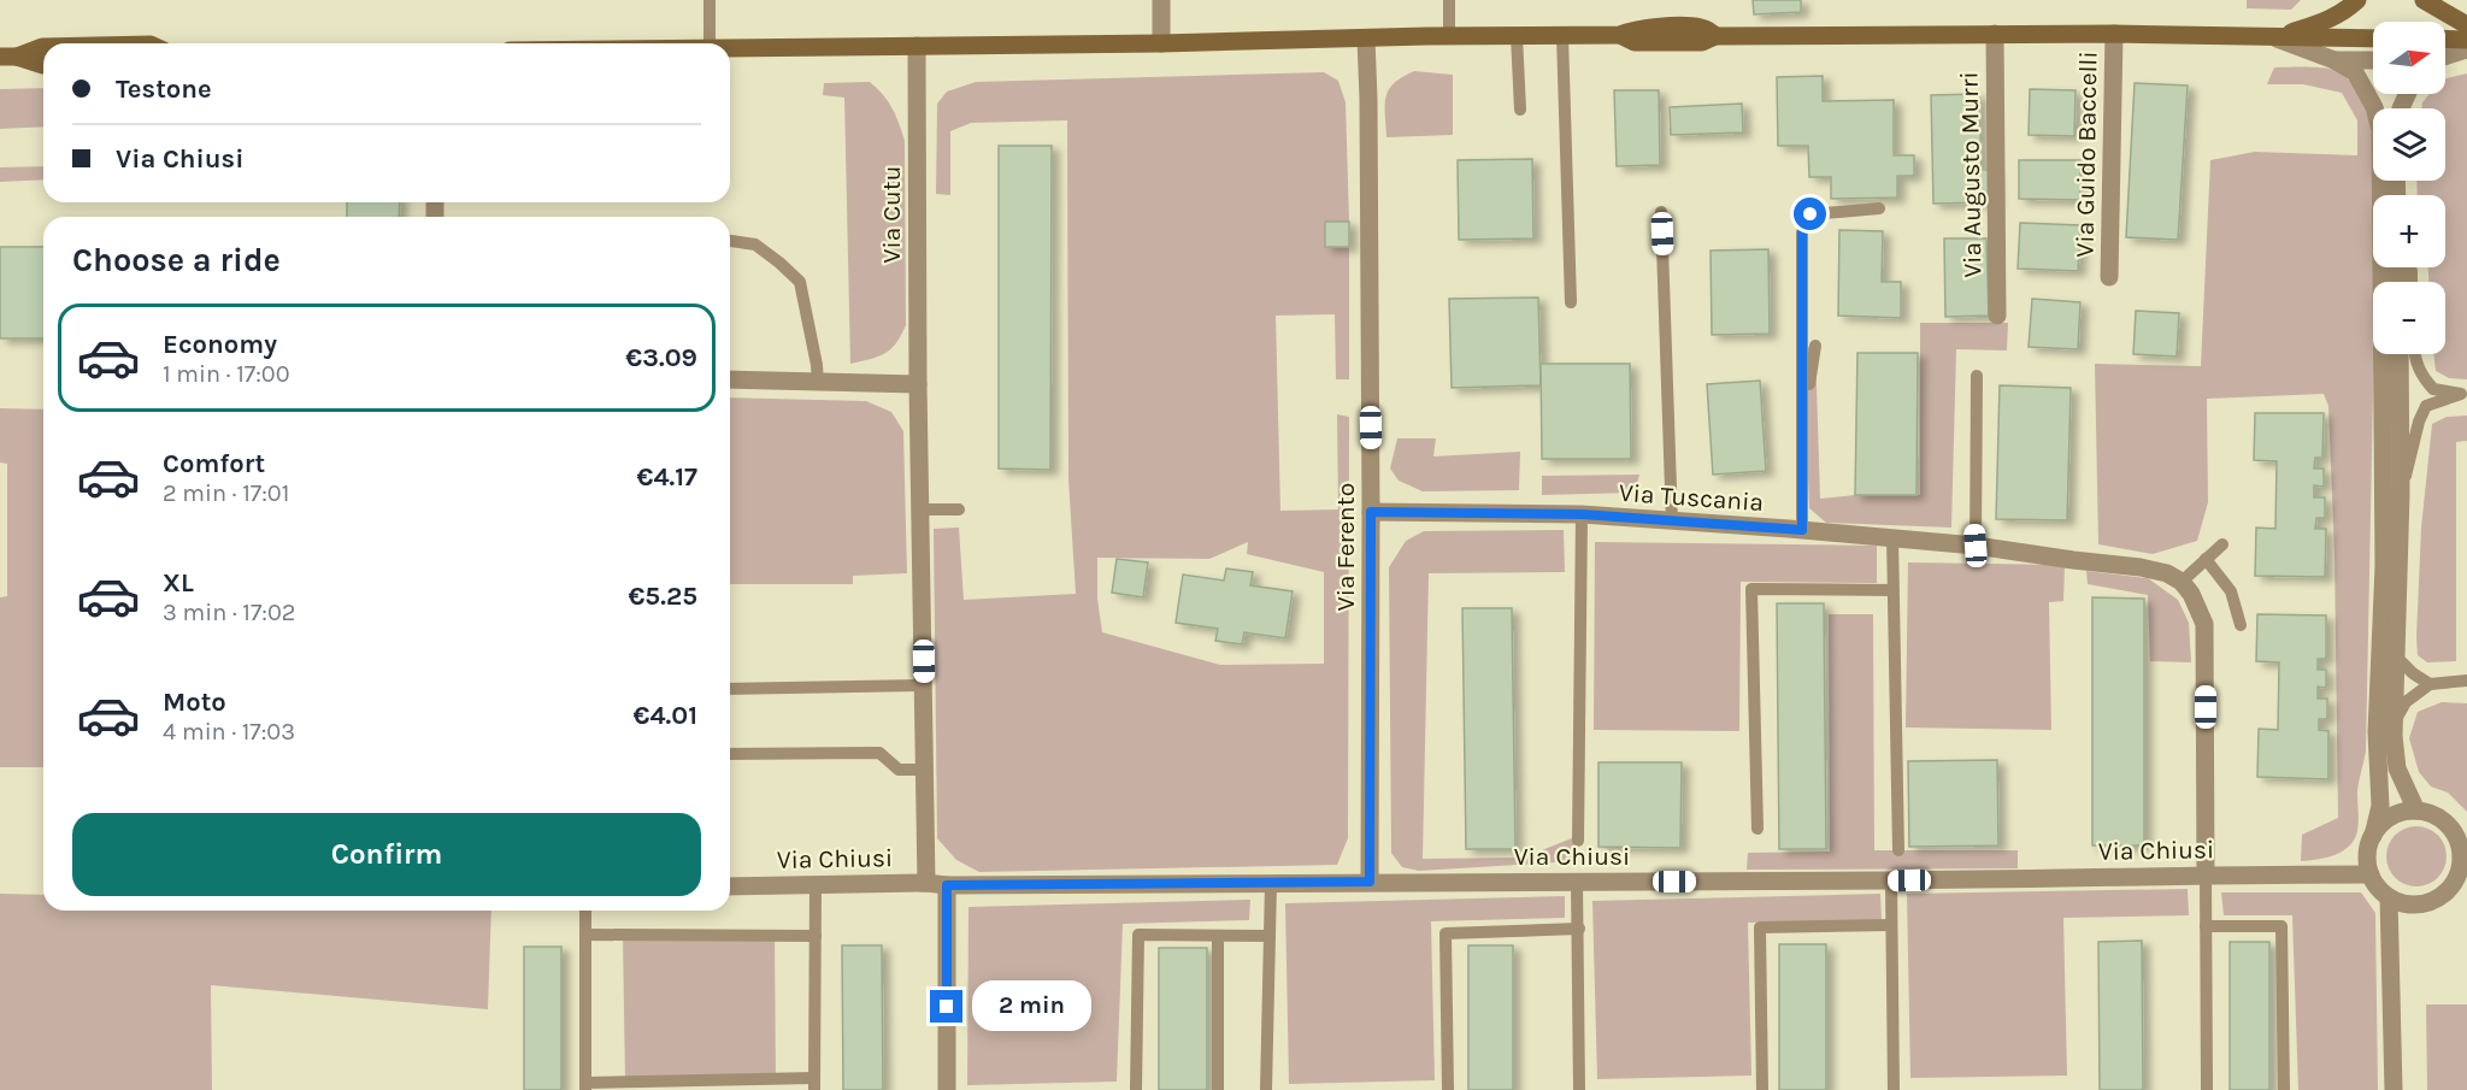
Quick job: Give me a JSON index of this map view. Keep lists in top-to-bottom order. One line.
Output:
{"streets":{"street":["Via Guido Baccelli","Via Augusto Murri","Via Cutu","Via Tuscania","Via Ferento","Via Chiusi"]},"crossings":[["Via Cutu","Via Chiusi"],["Via Tuscania","Via Ferento"],["Via Ferento","Via Chiusi"]],"north":"right","page":{"map_buttons":["+","−"],"banner":["Testone","Via Chiusi"],"heading":"Choose a ride","list":[{"name":"Economy","note":"1 min · 17:00","value":"€3.09"},{"name":"Comfort","note":"2 min · 17:01","value":"€4.17"},{"name":"XL","note":"3 min · 17:02","value":"€5.25"},{"name":"Moto","note":"4 min · 17:03","value":"€4.01"}],"buttons":"Confirm","bubble":"2 min"}}
